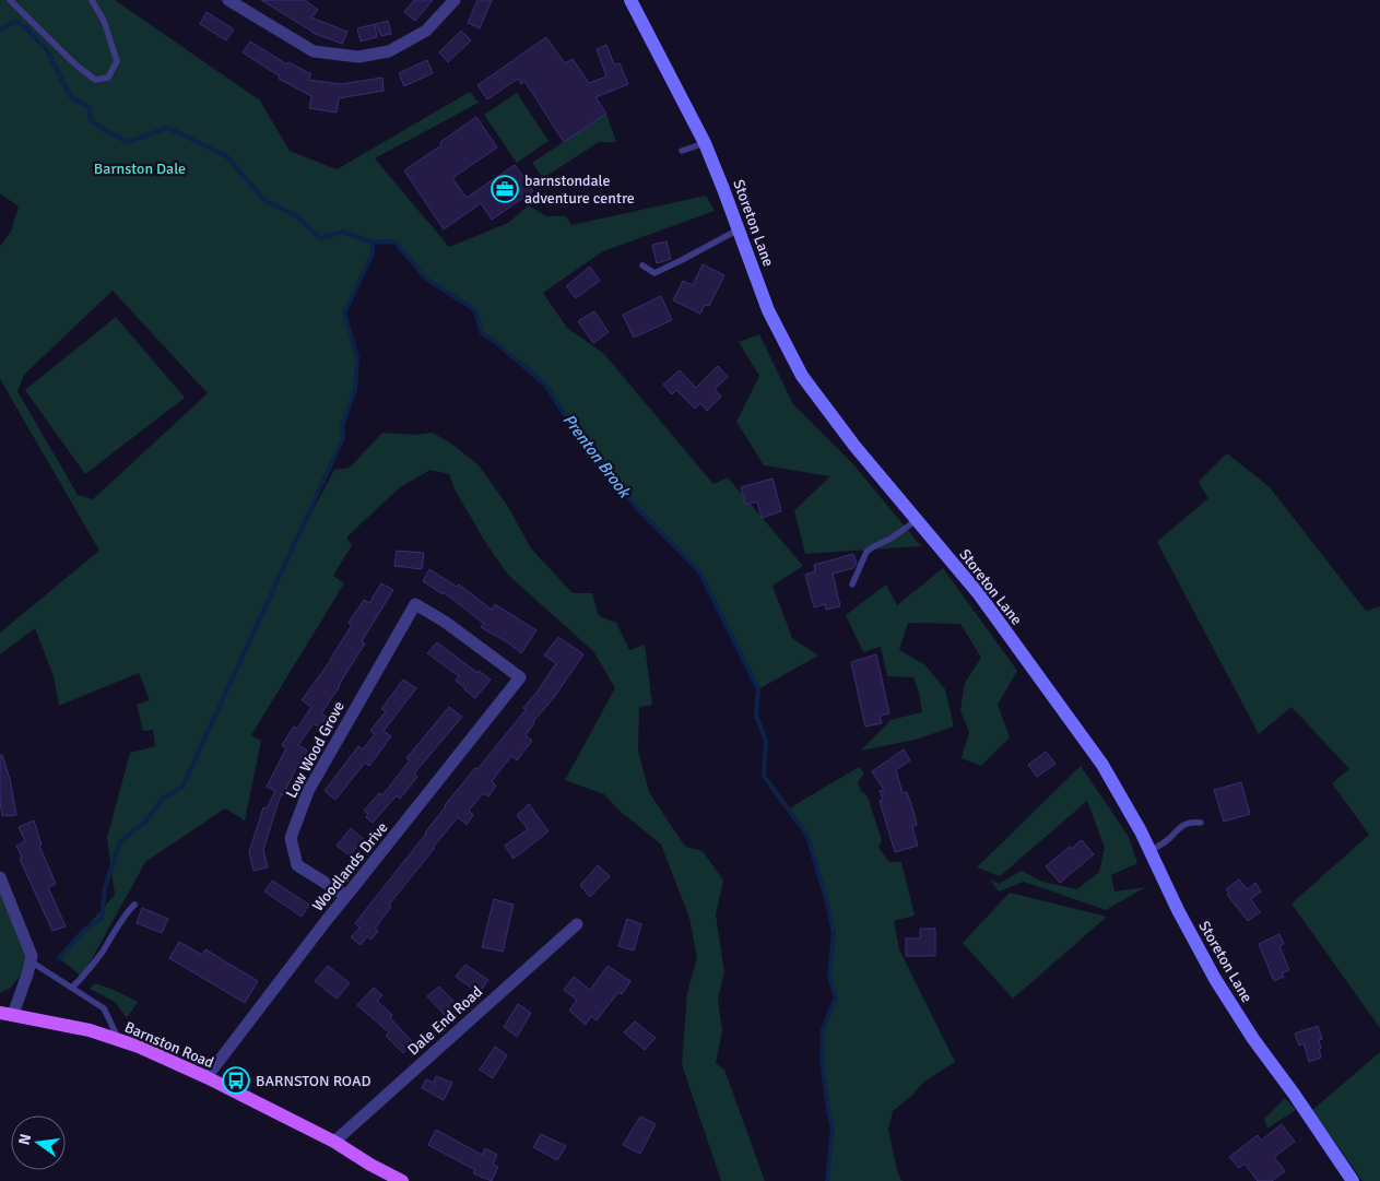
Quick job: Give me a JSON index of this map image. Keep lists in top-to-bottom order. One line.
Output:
{"streets":{"main road":["Barnston Road"],"street":["Storeton Lane","Low Wood Grove","Woodlands Drive","Dale End Road"]},"crossings":[["Low Wood Grove","Woodlands Drive"],["Woodlands Drive","Barnston Road"],["Dale End Road","Barnston Road"]],"water":["Prenton Brook"],"parks":["Barnston Dale"],"places":{"office":["barnstondale adventure centre"],"bus stop":["BARNSTON ROAD"]},"north":"left"}
